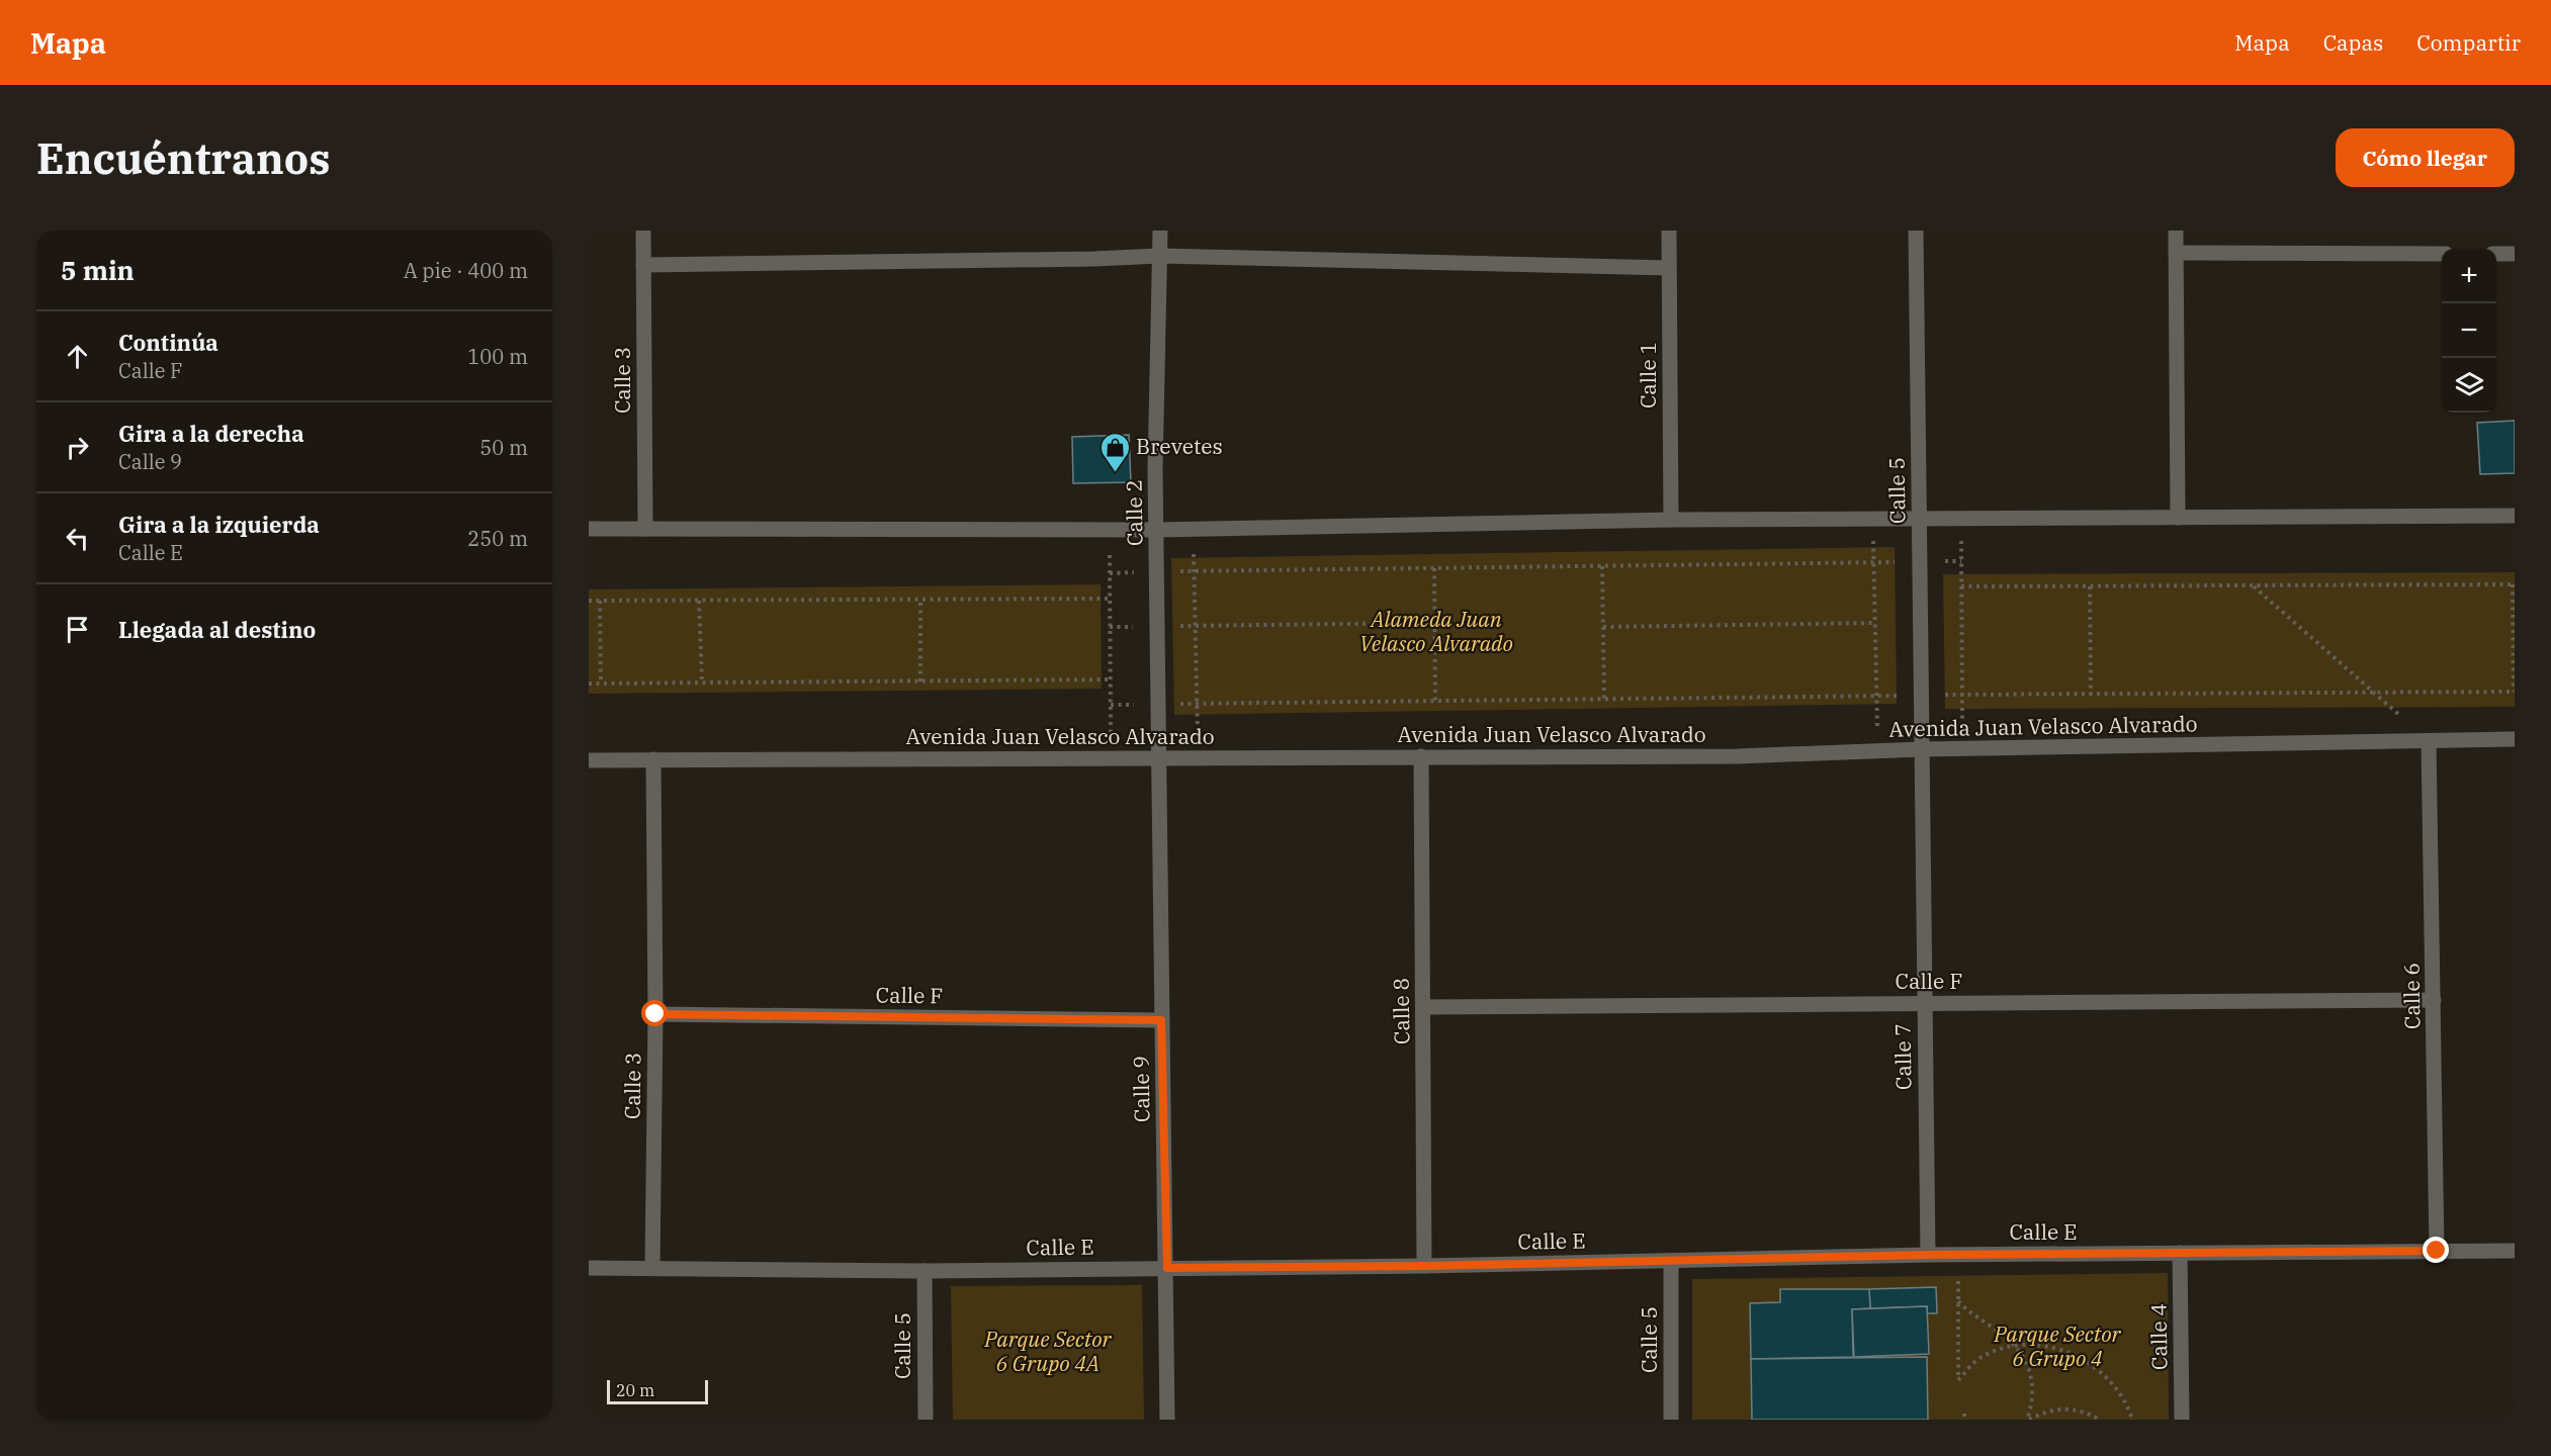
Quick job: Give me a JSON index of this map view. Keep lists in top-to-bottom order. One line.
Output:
{"streets":{"street":["Calle 1","Calle 3","Calle 5","Calle 2","Avenida Juan Velasco Alvarado","Calle F","Calle 6","Calle 8","Calle 7","Calle 9","Calle E","Calle 4"]},"crossings":[["Calle 3","Avenida Juan Velasco Alvarado"],["Calle 3","Calle F"],["Calle 3","Calle E"],["Calle 5","Avenida Juan Velasco Alvarado"],["Calle 5","Calle 7"],["Calle 5","Calle E"],["Calle 2","Avenida Juan Velasco Alvarado"],["Calle 2","Calle 9"],["Avenida Juan Velasco Alvarado","Calle 6"],["Avenida Juan Velasco Alvarado","Calle 8"],["Avenida Juan Velasco Alvarado","Calle 7"],["Avenida Juan Velasco Alvarado","Calle 9"],["Calle F","Calle 6"],["Calle F","Calle 8"],["Calle F","Calle 7"],["Calle F","Calle 9"],["Calle 6","Calle E"],["Calle 8","Calle E"],["Calle 7","Calle E"],["Calle 9","Calle E"],["Calle E","Calle 4"]],"parks":["Alameda Juan Velasco Alvarado","Parque Sector 6 Grupo 4","Parque Sector 6 Grupo 4A"],"places":{"shop":["Brevetes"]},"scale_bar":"20 m","page":{"header":"Mapa","nav":["Mapa","Capas","Compartir"],"buttons":"Cómo llegar","title":"Encuéntranos","heading":["5 min","A pie · 400 m"],"map_buttons":["+","−"],"list":[["Continúa","Calle F","100 m"],["Gira a la derecha","Calle 9","50 m"],["Gira a la izquierda","Calle E","250 m"],"Llegada al destino"],"scale":"20 m"}}
